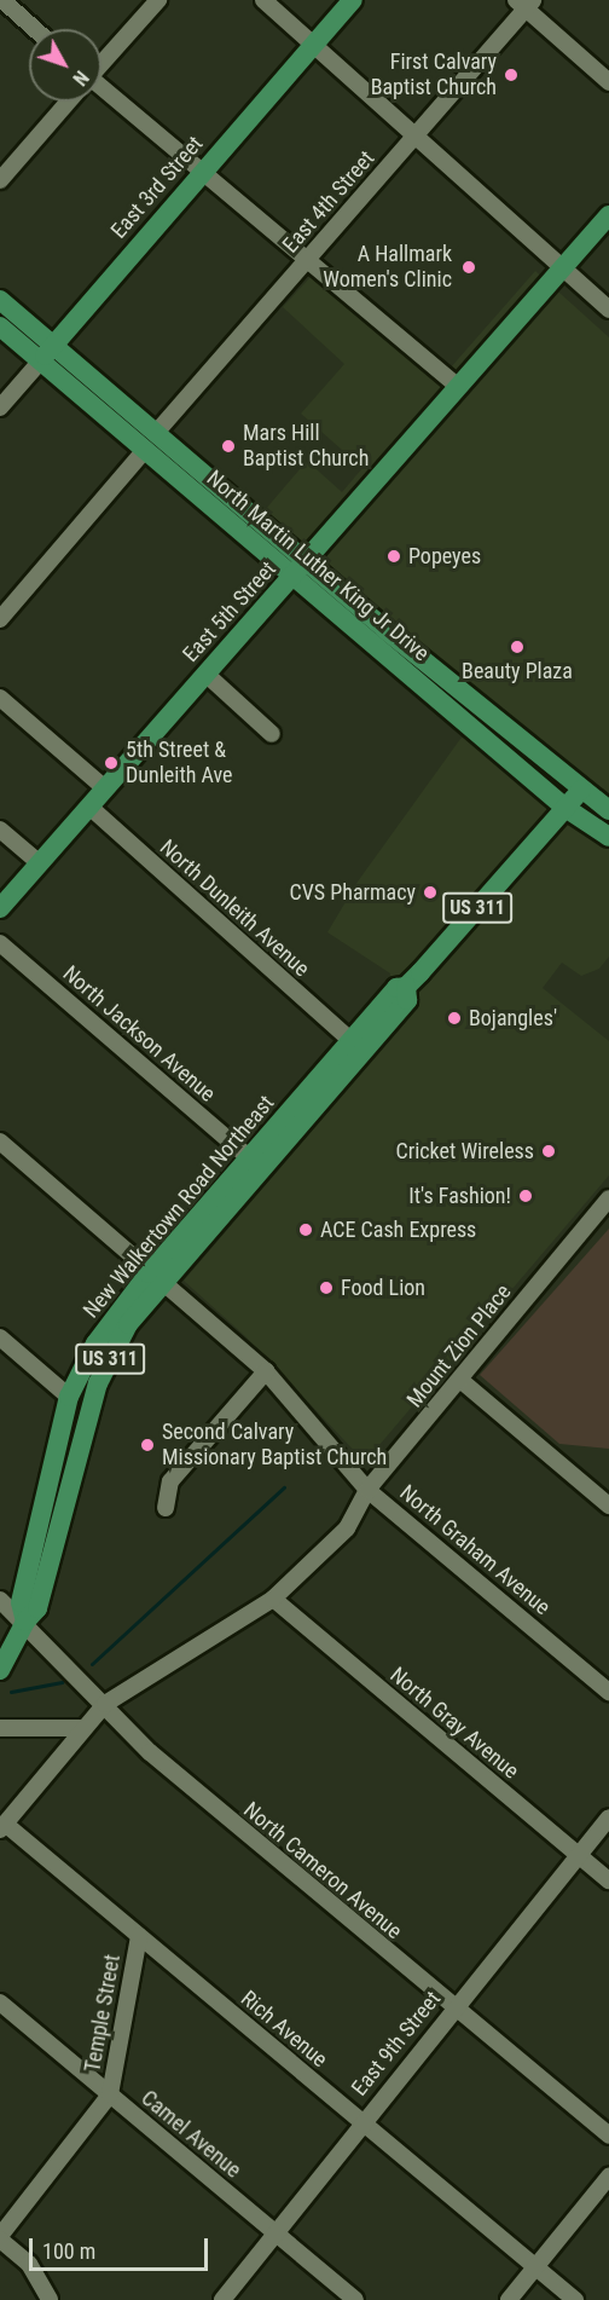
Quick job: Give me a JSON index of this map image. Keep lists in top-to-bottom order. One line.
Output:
{"streets":{"main road":["East 3rd Street","North Martin Luther King Jr Drive","East 5th Street","US 311","New Walkertown Road Northeast"],"street":["East 4th Street","North Dunleith Avenue","North Jackson Avenue","Mount Zion Place","North Graham Avenue","North Gray Avenue","North Cameron Avenue","Temple Street","Rich Avenue","East 9th Street","Camel Avenue"]},"crossings":[["East 3rd Street","North Martin Luther King Jr Drive"],["East 4th Street","North Martin Luther King Jr Drive"],["North Martin Luther King Jr Drive","East 5th Street"],["North Martin Luther King Jr Drive","New Walkertown Road Northeast"],["East 5th Street","North Dunleith Avenue"],["North Dunleith Avenue","New Walkertown Road Northeast"],["North Jackson Avenue","New Walkertown Road Northeast"],["New Walkertown Road Northeast","North Graham Avenue"],["New Walkertown Road Northeast","North Cameron Avenue"],["Mount Zion Place","North Graham Avenue"],["Mount Zion Place","North Gray Avenue"],["Mount Zion Place","North Cameron Avenue"],["Mount Zion Place","Rich Avenue"],["North Gray Avenue","East 9th Street"],["North Cameron Avenue","East 9th Street"],["Temple Street","Rich Avenue"],["Temple Street","Camel Avenue"],["Rich Avenue","East 9th Street"],["East 9th Street","Camel Avenue"]],"places":["First Calvary Baptist Church","A Hallmark Women's Clinic","Mars Hill Baptist Church","Popeyes","Beauty Plaza","5th Street & Dunleith Ave","CVS Pharmacy","Bojangles'","Cricket Wireless","It's Fashion!","ACE Cash Express","Food Lion","Second Calvary Missionary Baptist Church"],"scale_bar":"100 m","north":"bottom right"}
